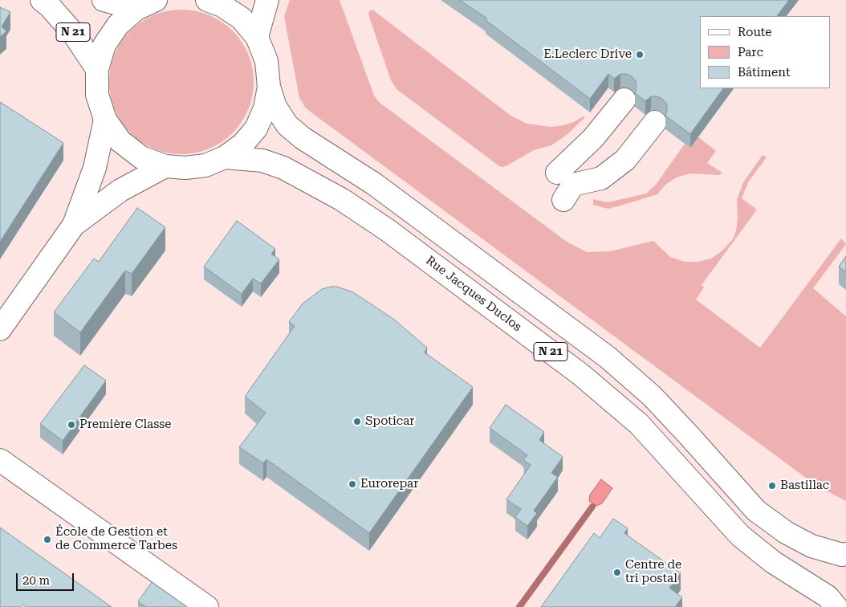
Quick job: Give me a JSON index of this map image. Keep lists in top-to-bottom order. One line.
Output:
{"streets":{"main road":["N 21","Rue Jacques Duclos"]},"places":["E.Leclerc Drive","Spoticar","Première Classe","Eurorepar","Bastillac","École de Gestion et de Commerce Tarbes","Centre de tri postal"],"legend":["Route","Parc","Bâtiment"],"scale_bar":"20 m"}
